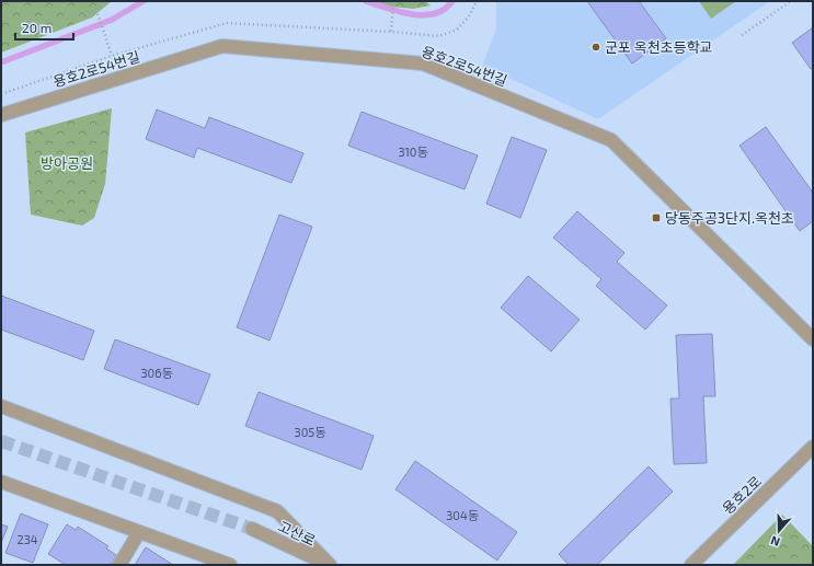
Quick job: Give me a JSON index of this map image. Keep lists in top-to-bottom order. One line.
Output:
{"streets":{"street":["용호2로54번길","용호2로","고산로"]},"parks":["방아공원"],"places":{"other":["군포 옥천초등학교"],"transit":["당동주공3단지.옥천초"]},"house_numbers":["310동","306동","305동","304동","234"],"scale_bar":"20 m","north":"bottom"}
